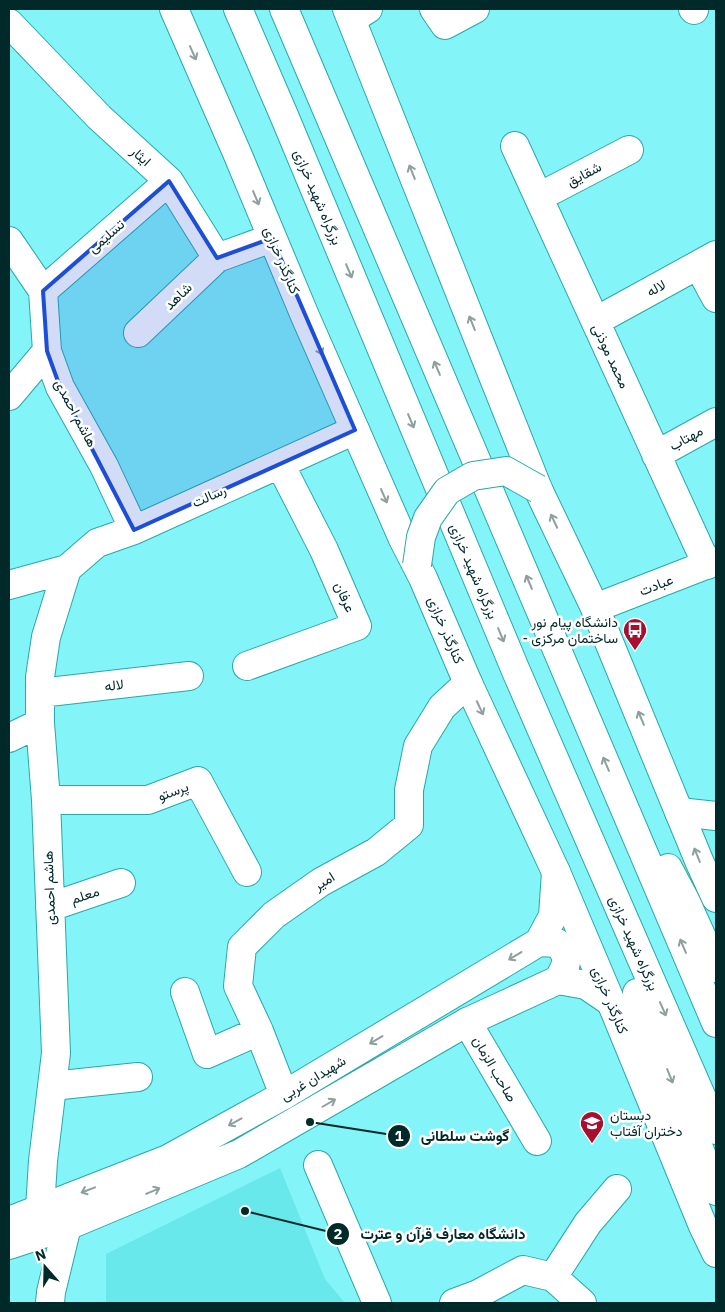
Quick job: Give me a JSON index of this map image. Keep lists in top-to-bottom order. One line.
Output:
{"streets":{"main road":["ایثار","شقایق","بزرگراه شهید خرازی","تسلیمی","کنارگذر خرازی","لاله","شاهد","محمد موذنی","هاشم احمدی","مهتاب","رسالت","عبادت","عرفان","پرستو","امیر","معلم","صاحب الزمان","شهیدان غربی"]},"crossings":[["ایثار","تسلیمی"],["ایثار","شاهد"],["شقایق","محمد موذنی"],["تسلیمی","هاشم احمدی"],["کنارگذر خرازی","رسالت"],["کنارگذر خرازی","امیر"],["لاله","محمد موذنی"],["لاله","هاشم احمدی"],["محمد موذنی","مهتاب"],["محمد موذنی","عبادت"],["هاشم احمدی","رسالت"],["هاشم احمدی","پرستو"],["هاشم احمدی","معلم"],["هاشم احمدی","شهیدان غربی"],["رسالت","عرفان"],["امیر","شهیدان غربی"],["صاحب الزمان","شهیدان غربی"]],"places":{"bus stop":["دانشگاه پیام نور - ساختمان مرکزی"],"other":["گوشت سلطانی","دانشگاه معارف قرآن و عترت"],"school or university":["دبستان دختران آفتاب"]},"north":"top"}
